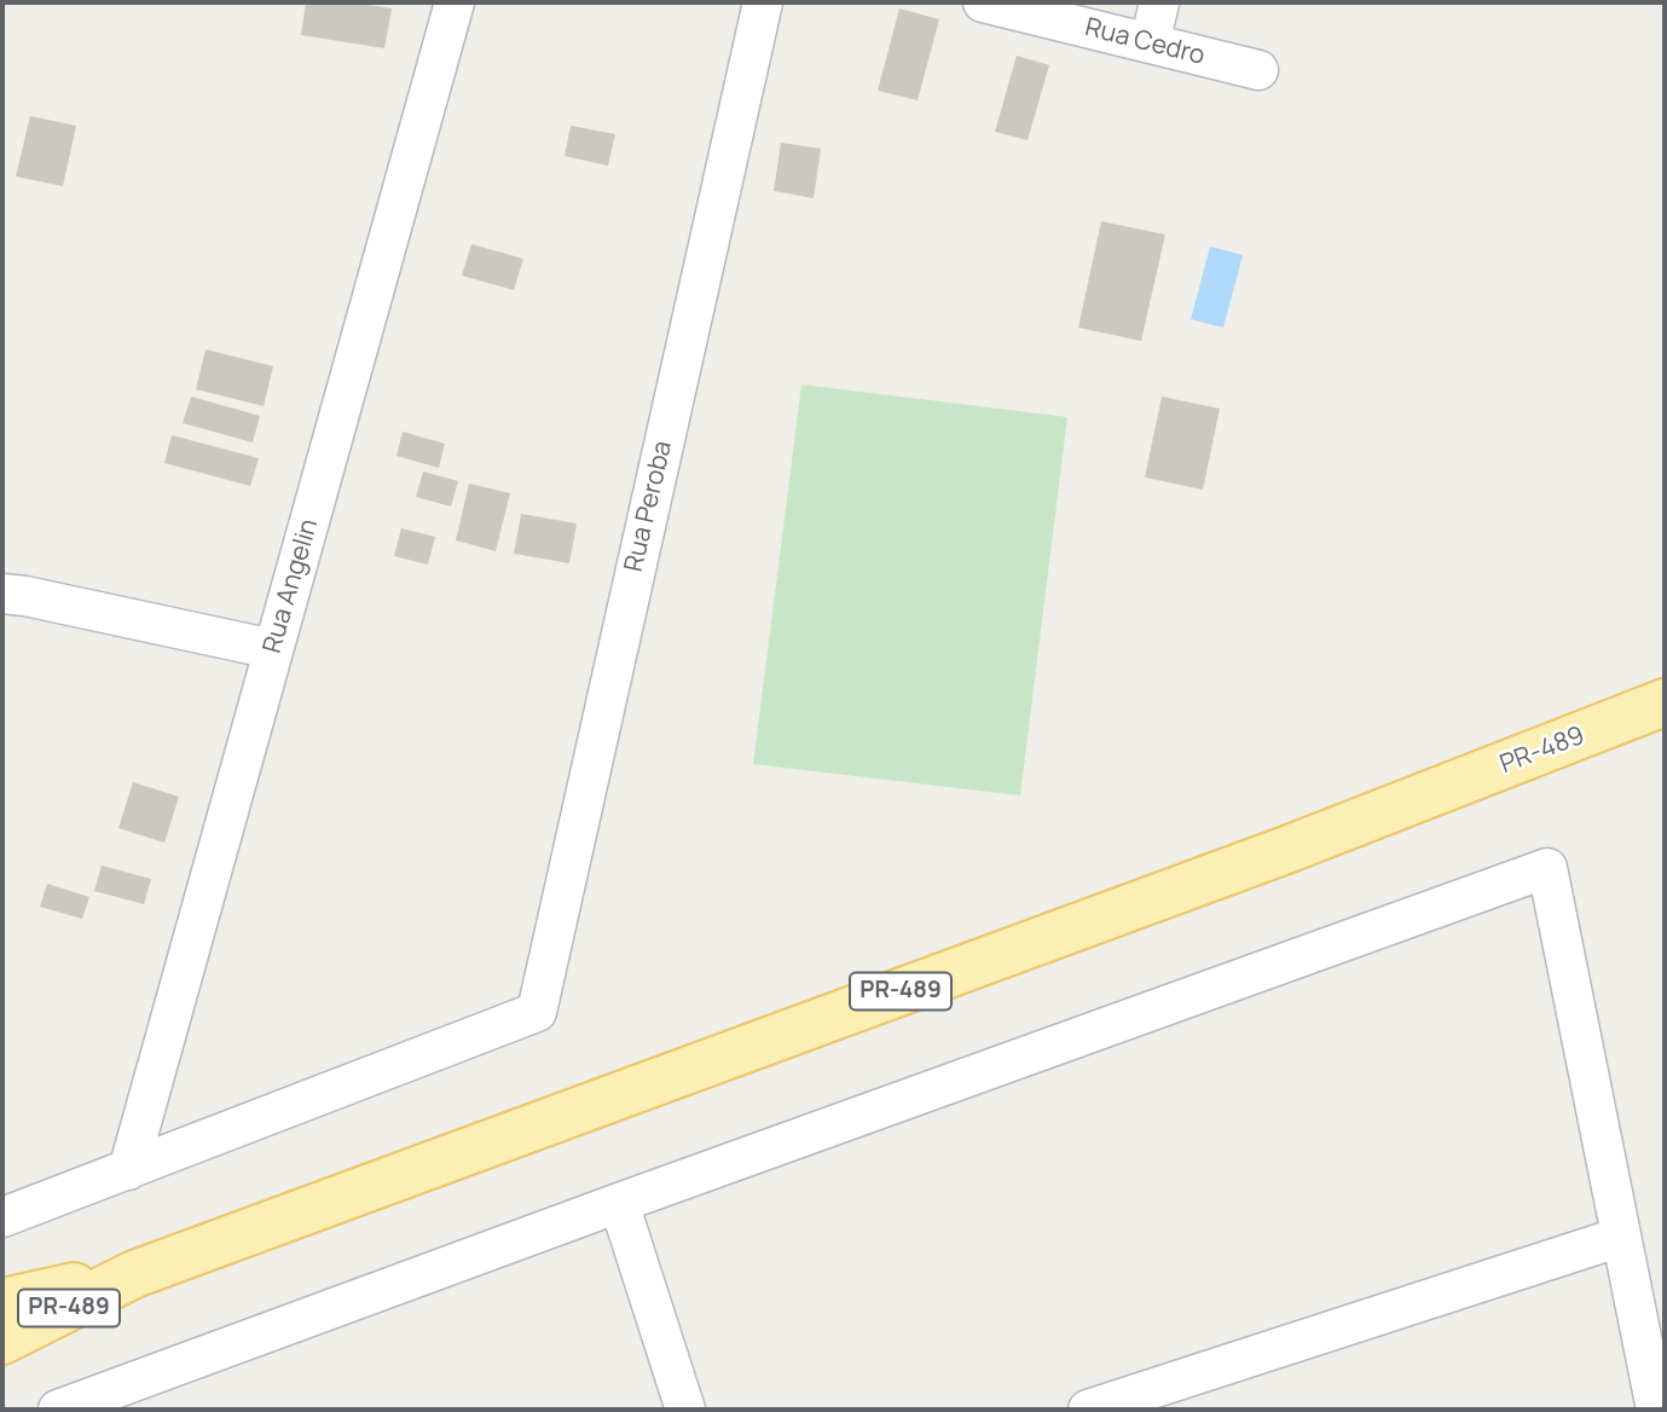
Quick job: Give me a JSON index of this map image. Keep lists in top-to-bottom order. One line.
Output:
{"streets":{"main road":["PR-489"],"street":["Rua Cedro","Rua Peroba","Rua Angelin"]},"crossings":[["Rua Peroba","Rua Angelin"]]}
